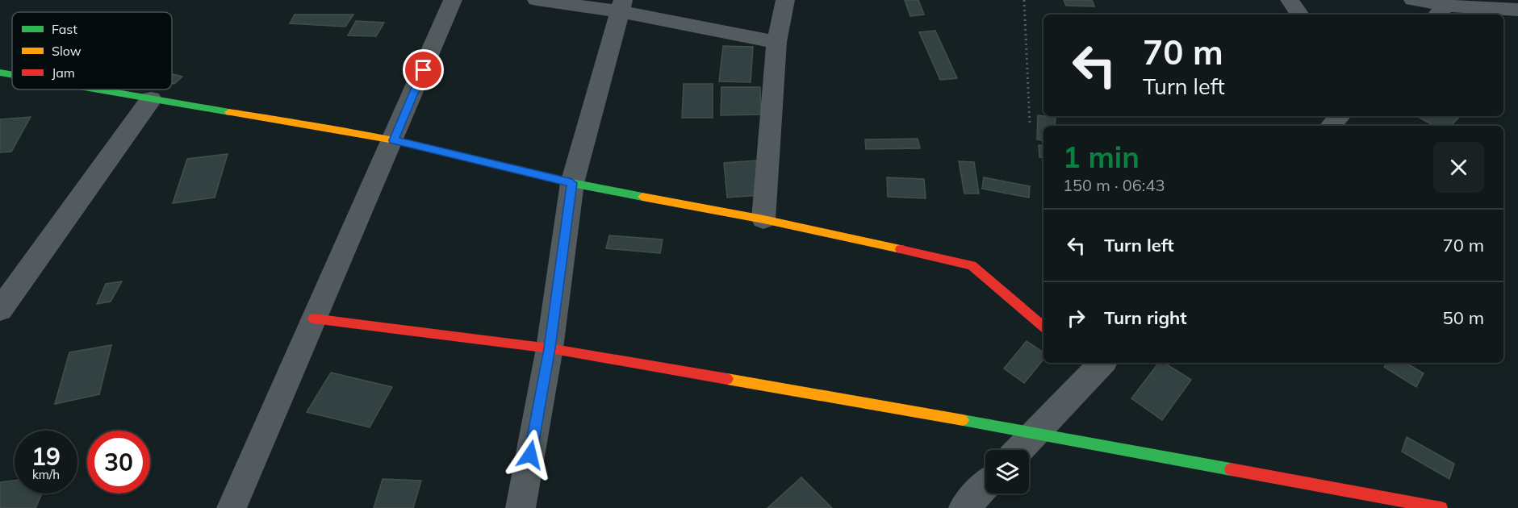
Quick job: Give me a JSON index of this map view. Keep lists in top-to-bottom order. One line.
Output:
{"legend":["Fast","Slow","Jam"],"page":{"turn":["70 m","Turn left"],"heading":["1 min","150 m · 06:43"],"list":[{"name":"Turn left","value":"70 m"},{"name":"Turn right","value":"50 m"}],"speed":"19 km/h","limit":"30"}}
